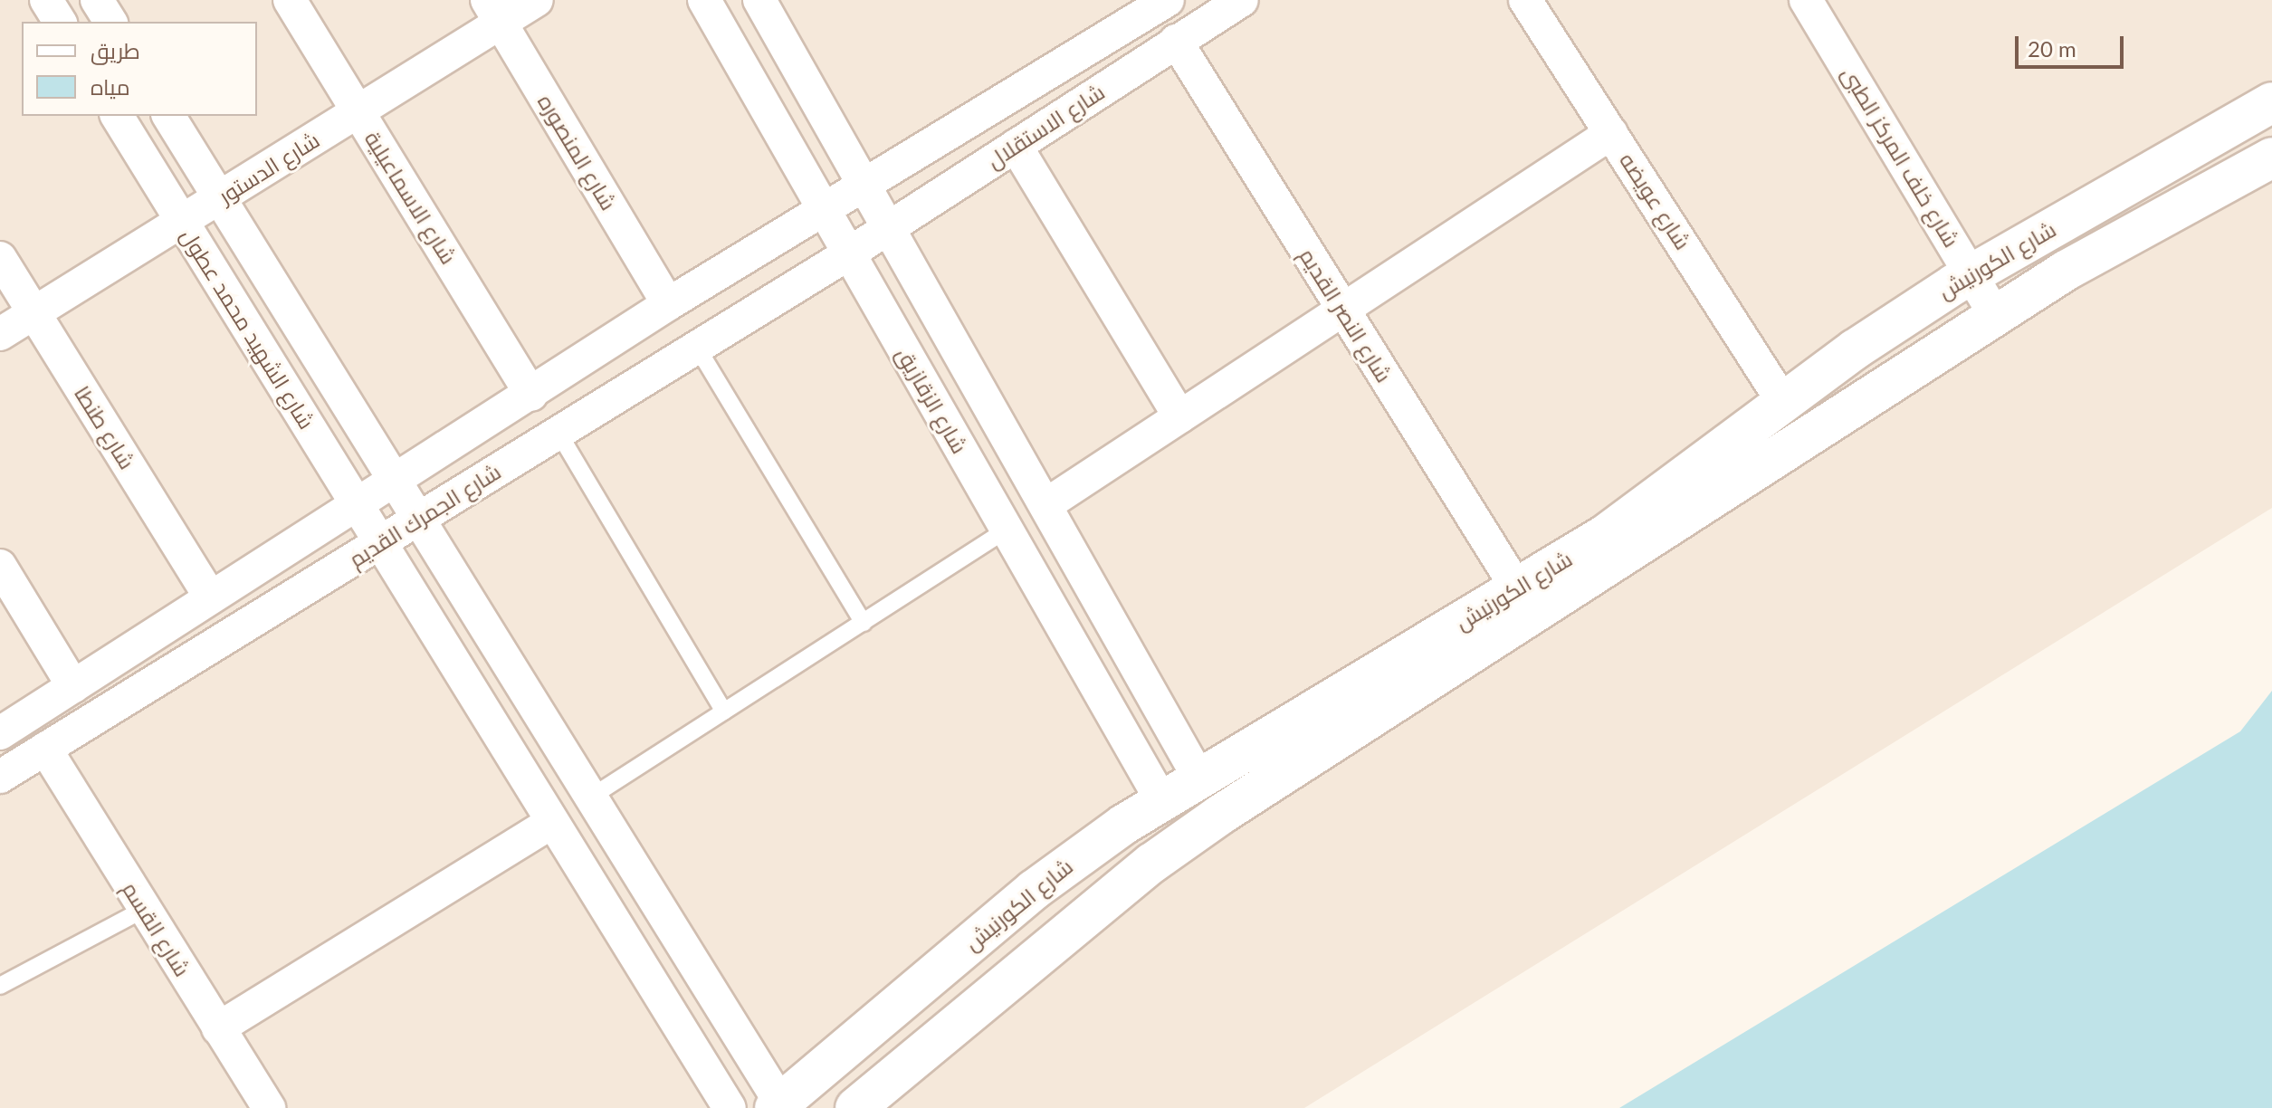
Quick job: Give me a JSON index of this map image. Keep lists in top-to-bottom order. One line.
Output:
{"streets":{"main road":["شارع الكورنيش"],"street":["شارع الاستقلال","شارع المنصوره","شارع خلف المركز الطبى","شارع الدستور","شارع الاسماعيلية","شارع عويضه","شارع النصر القديم","شارع الشهيد محمد عطول","شارع الزقازيق","شارع طنطا","شارع الجمرك القديم","شارع القسم"]},"crossings":[["شارع الاستقلال","شارع النصر القديم"],["شارع الاستقلال","شارع الزقازيق"],["شارع الاستقلال","شارع الجمرك القديم"],["شارع المنصوره","شارع الدستور"],["شارع المنصوره","شارع الجمرك القديم"],["شارع خلف المركز الطبى","شارع الكورنيش"],["شارع الدستور","شارع الاسماعيلية"],["شارع الدستور","شارع الشهيد محمد عطول"],["شارع الدستور","شارع طنطا"],["شارع الاسماعيلية","شارع الجمرك القديم"],["شارع عويضه","شارع الكورنيش"],["شارع الكورنيش","شارع النصر القديم"],["شارع الكورنيش","شارع الشهيد محمد عطول"],["شارع الكورنيش","شارع الزقازيق"],["شارع الشهيد محمد عطول","شارع الجمرك القديم"],["شارع الزقازيق","شارع الجمرك القديم"],["شارع طنطا","شارع الجمرك القديم"],["شارع الجمرك القديم","شارع القسم"]],"legend":["طريق","مياه"],"scale_bar":"20 m"}
